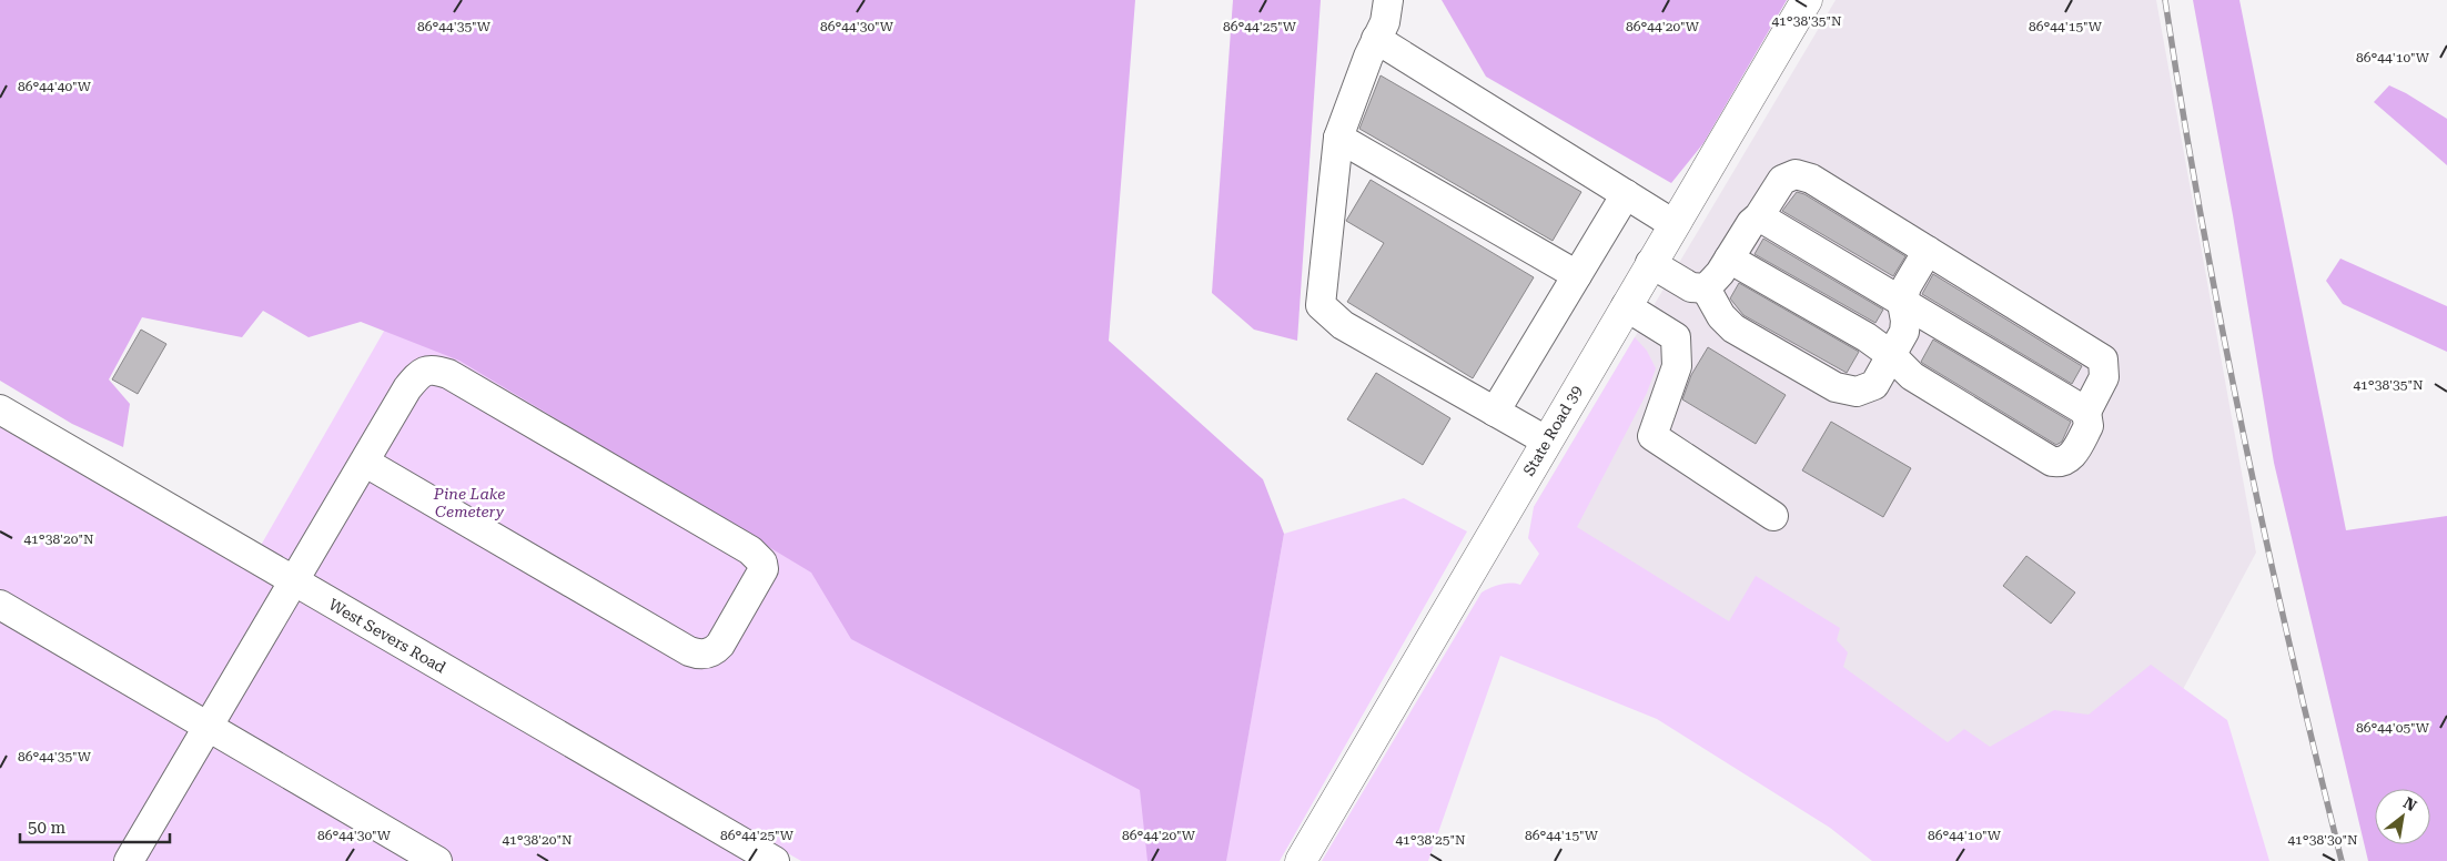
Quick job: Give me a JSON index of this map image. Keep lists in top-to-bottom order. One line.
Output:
{"streets":{"main road":["State Road 39"],"street":["West Severs Road"]},"parks":["Pine Lake Cemetery"],"scale_bar":"50 m","north":"top right","coordinates":["41°38'35\"N","86°44'35\"W","86°44'30\"W","86°44'25\"W","86°44'20\"W","86°44'15\"W","86°44'10\"W","86°44'40\"W","41°38'20\"N","86°44'05\"W","41°38'25\"N","41°38'30\"N"]}
